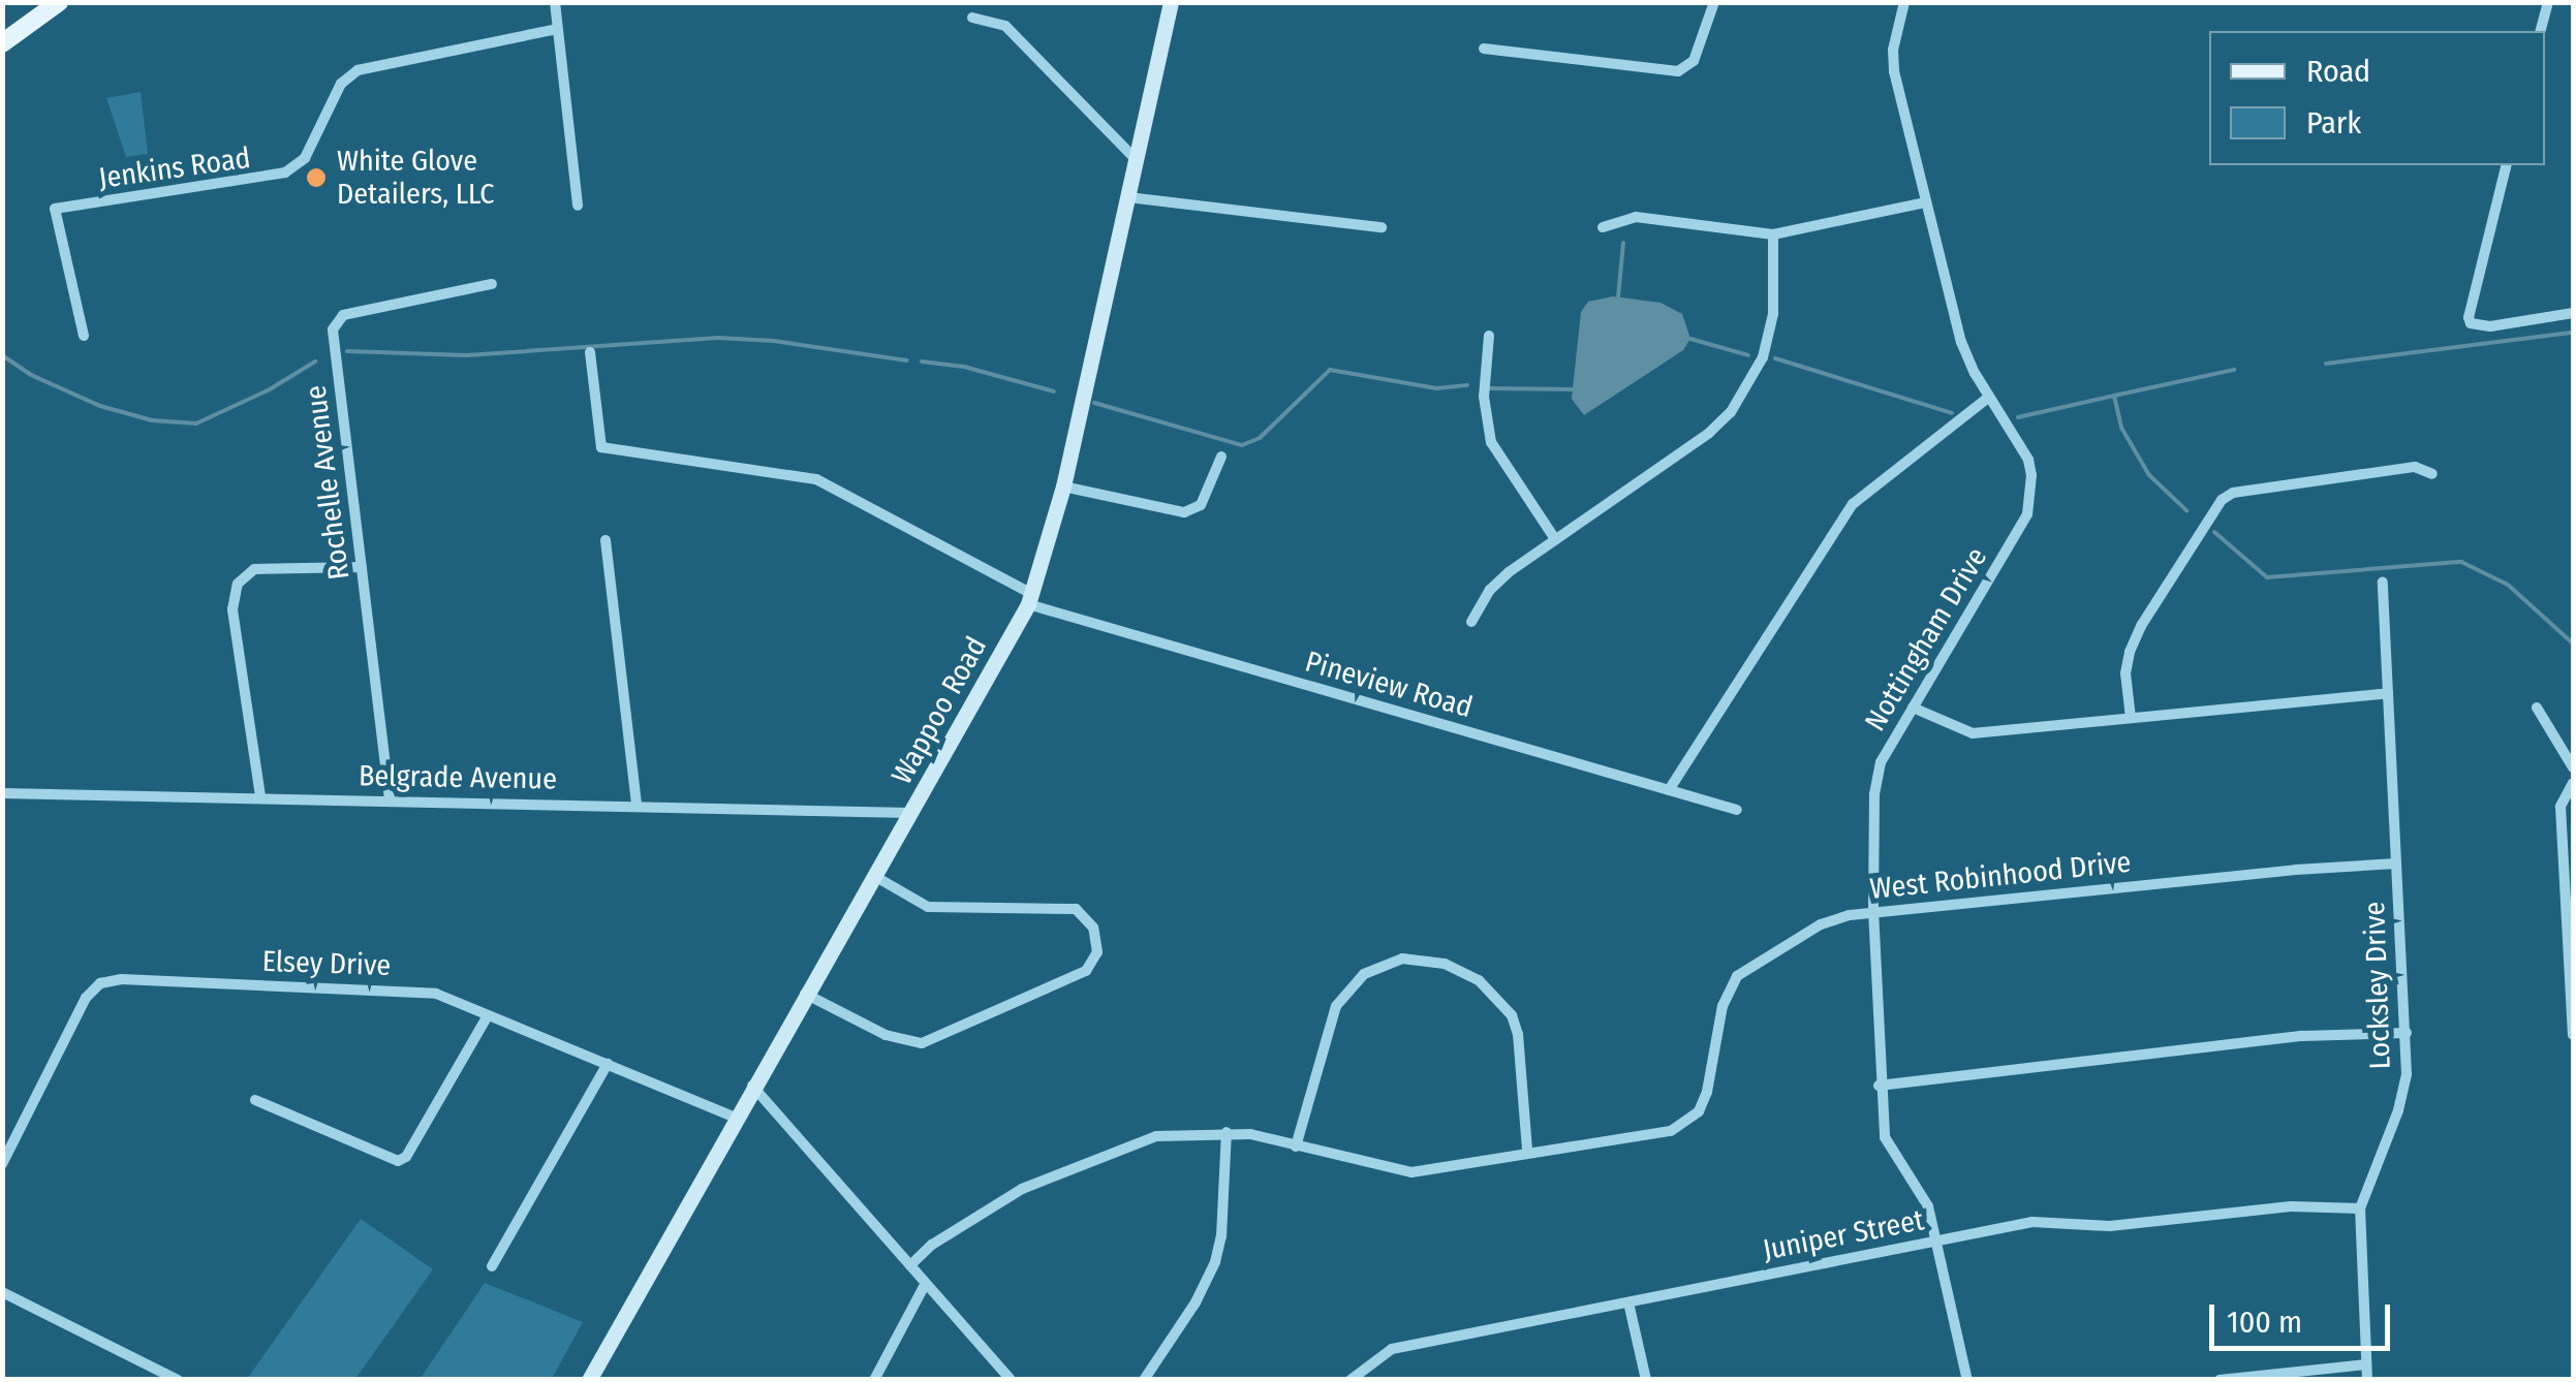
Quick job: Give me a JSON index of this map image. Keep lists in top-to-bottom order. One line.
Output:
{"streets":{"main road":["Wappoo Road"],"street":["Jenkins Road","Rochelle Avenue","Nottingham Drive","Pineview Road","Belgrade Avenue","West Robinhood Drive","Elsey Drive","Locksley Drive","Juniper Street"]},"crossings":[["Rochelle Avenue","Belgrade Avenue"],["Nottingham Drive","West Robinhood Drive"],["Nottingham Drive","Juniper Street"],["Pineview Road","Wappoo Road"],["Wappoo Road","Belgrade Avenue"],["Wappoo Road","Elsey Drive"],["West Robinhood Drive","Locksley Drive"],["Locksley Drive","Juniper Street"]],"places":["White Glove Detailers, LLC"],"legend":["Road","Park"],"scale_bar":"100 m"}
